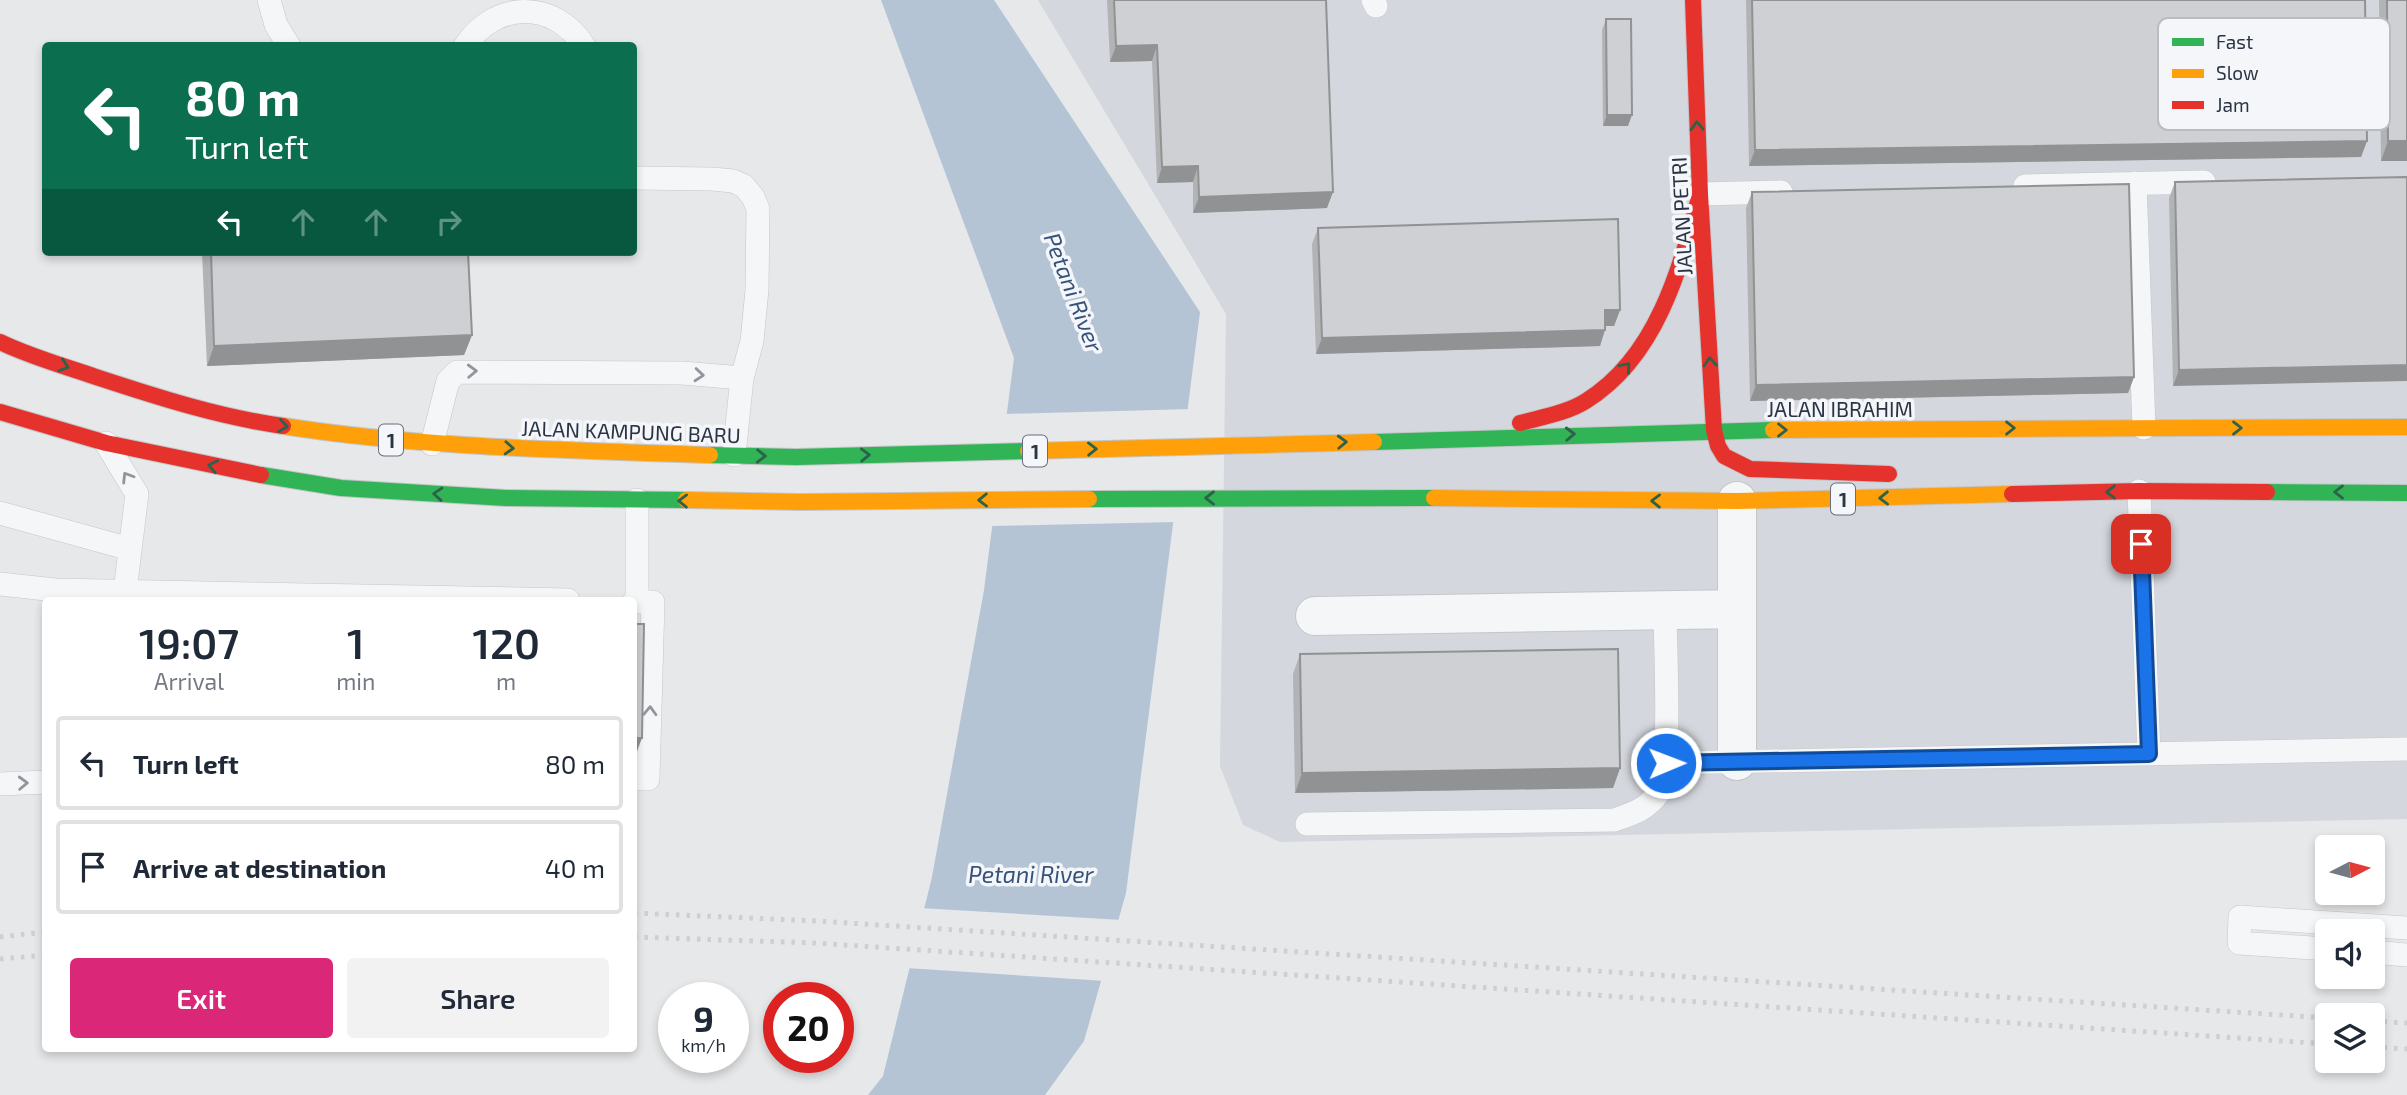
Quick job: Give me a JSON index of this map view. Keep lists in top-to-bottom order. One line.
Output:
{"streets":{"main road":["JALAN PETRI","JALAN IBRAHIM","JALAN KAMPUNG BARU","1"]},"crossings":[["JALAN PETRI","JALAN IBRAHIM"],["JALAN IBRAHIM","JALAN KAMPUNG BARU"]],"one_way":["JALAN PETRI"],"water":["Petani River"],"legend":["Fast","Slow","Jam"],"north":"right","page":{"turn":["80 m","Turn left"],"eta":["19:07","Arrival","1","min","120","m"],"list":[{"name":"Turn left","value":"80 m"},{"name":"Arrive at destination","value":"40 m"}],"buttons":["Exit","Share"],"speed":"9 km/h","limit":"20"}}
